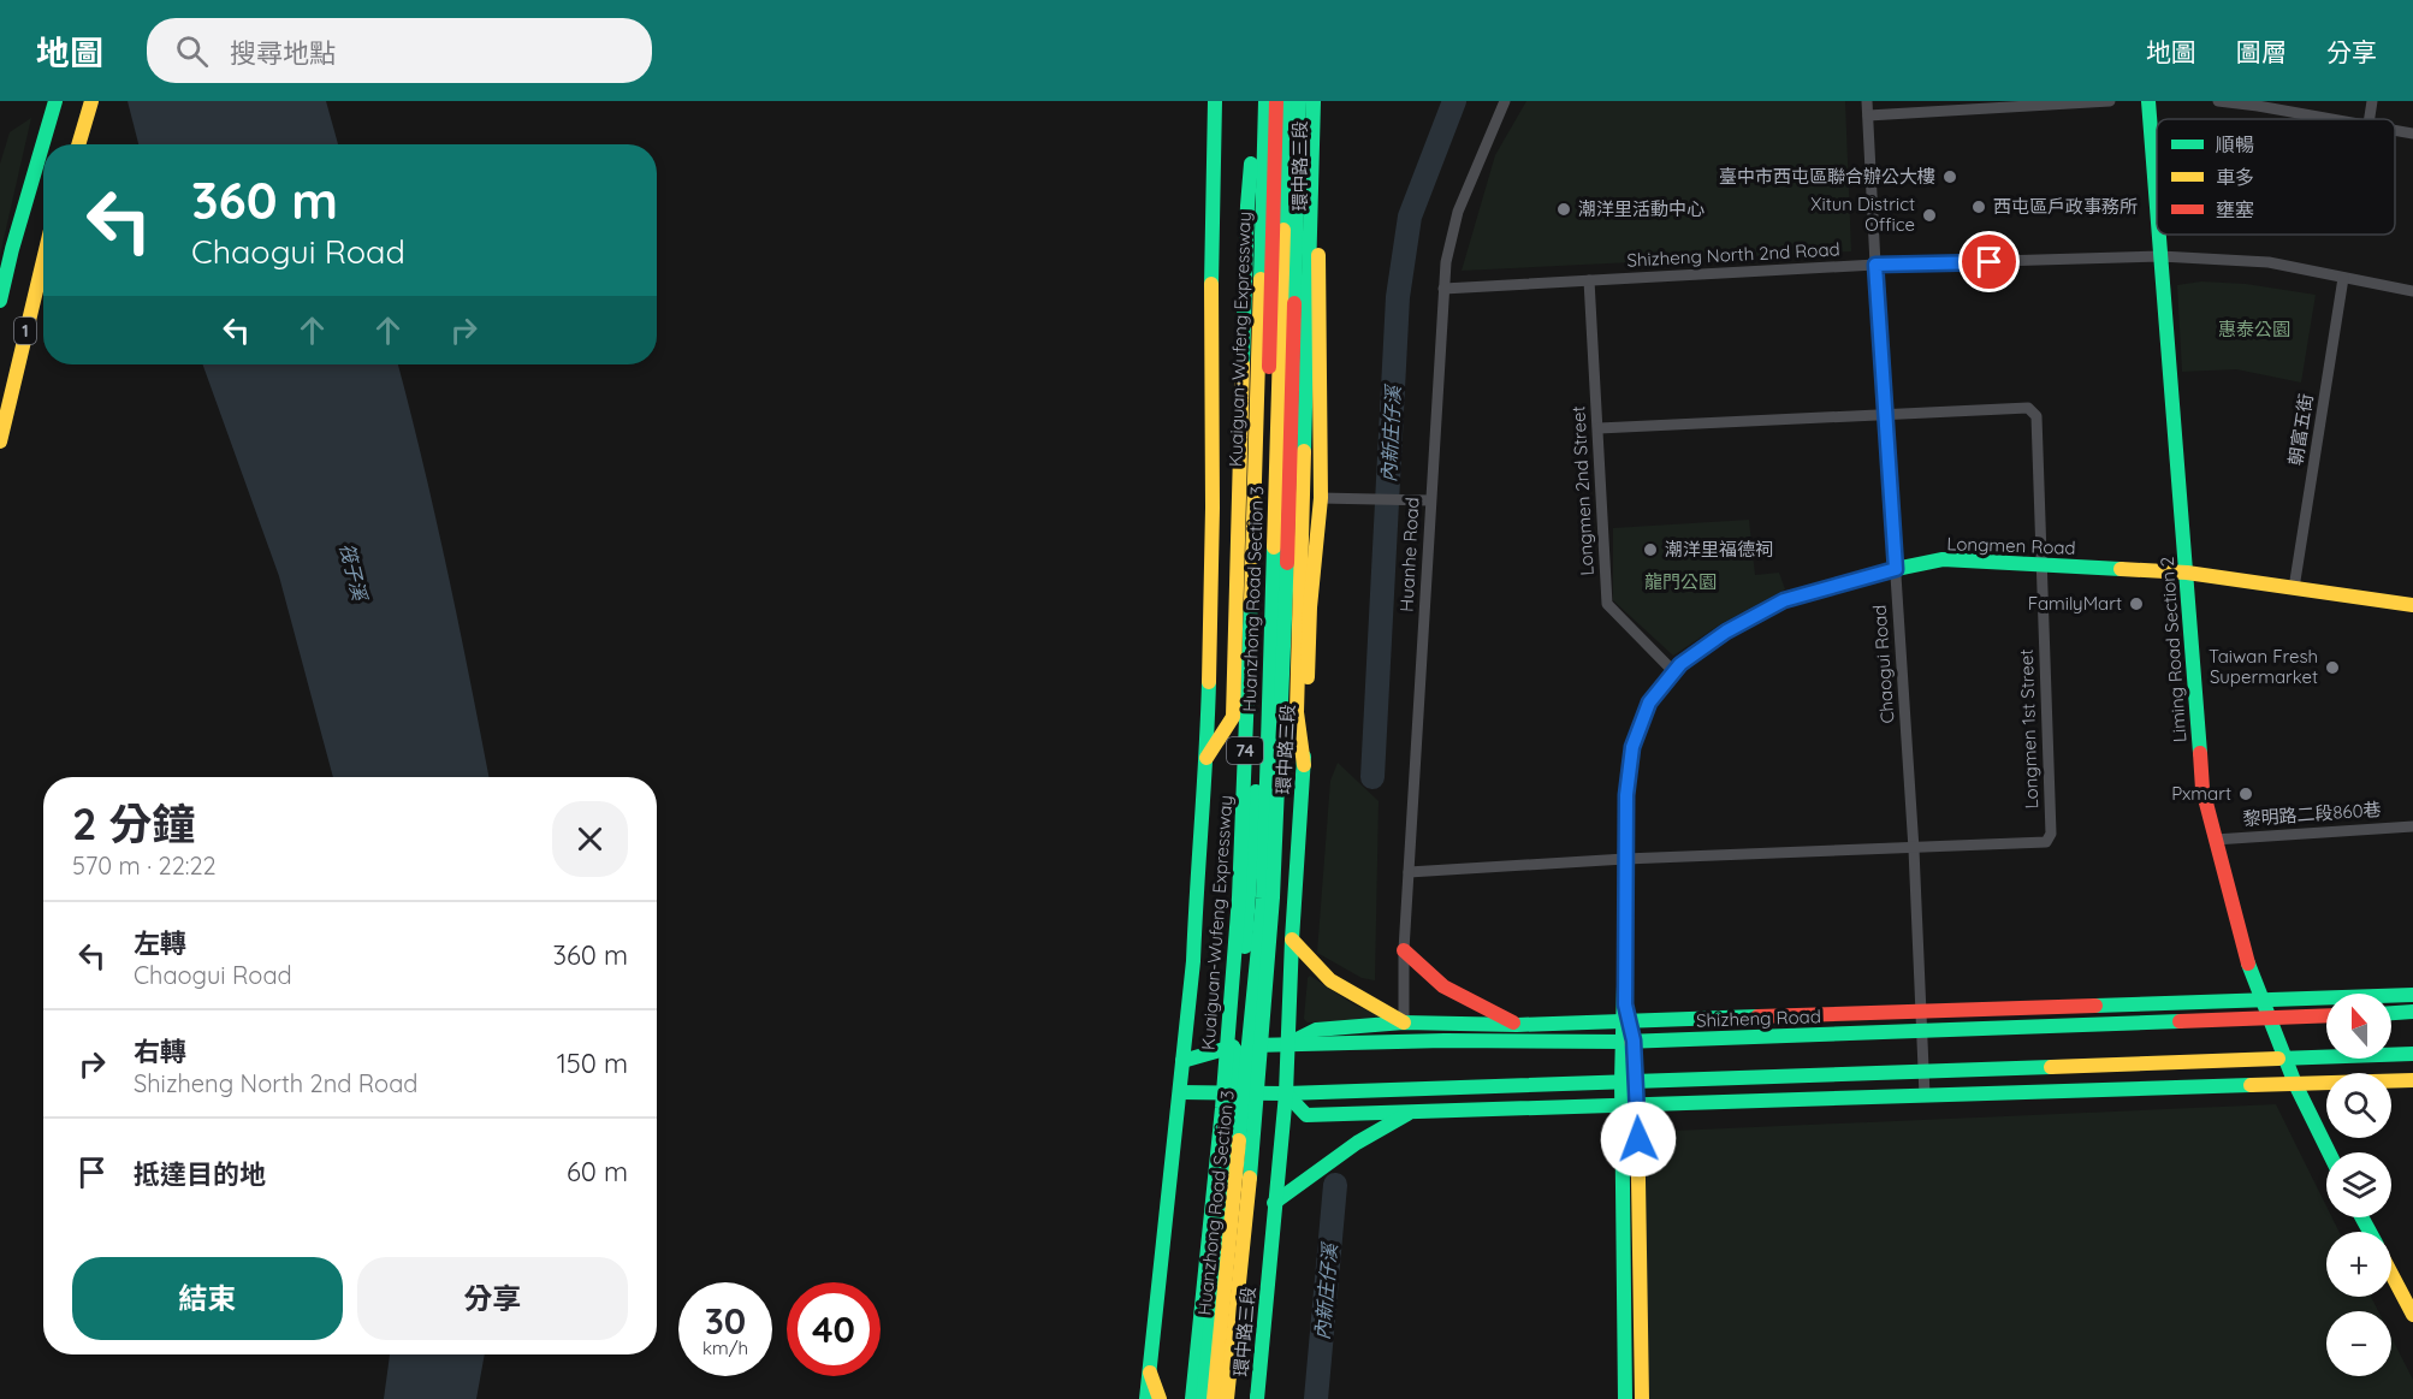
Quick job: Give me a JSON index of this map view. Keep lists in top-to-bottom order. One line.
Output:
{"streets":{"main road":["環中路三段","1","Kuaiguan-Wufeng Expressway","Longmen Road","Huanzhong Road Section 3","Liming Road Section 2","74","Shizheng Road"],"street":["Shizheng North 2nd Road","朝富五街","Longmen 2nd Street","Huanhe Road","Chaogui Road","Longmen 1st Street","黎明路二段860巷"]},"crossings":[["環中路三段","Shizheng Road"],["Shizheng North 2nd Road","朝富五街"],["Shizheng North 2nd Road","Longmen 2nd Street"],["Shizheng North 2nd Road","Huanhe Road"],["Shizheng North 2nd Road","Liming Road Section 2"],["Shizheng North 2nd Road","Chaogui Road"],["朝富五街","Longmen Road"],["Longmen 2nd Street","Longmen Road"],["Longmen 2nd Street","Longmen 1st Street"],["Longmen Road","Liming Road Section 2"],["Longmen Road","Chaogui Road"],["Longmen Road","Longmen 1st Street"],["Longmen Road","Shizheng Road"],["Huanhe Road","Longmen 1st Street"],["Huanhe Road","Shizheng Road"],["Huanzhong Road Section 3","Shizheng Road"],["Liming Road Section 2","黎明路二段860巷"],["Liming Road Section 2","Shizheng Road"],["Chaogui Road","Longmen 1st Street"],["Chaogui Road","Shizheng Road"]],"water":["內新庄仔溪","筏子溪"],"parks":["惠泰公園","龍門公園"],"places":["臺中市西屯區聯合辦公大樓","西屯區戶政事務所","潮洋里活動中心","Xitun District Office","潮洋里福德祠","FamilyMart","Taiwan Fresh Supermarket","Pxmart"],"legend":["順暢","車多","壅塞"],"north":"top","page":{"header":"地圖","search":"搜尋地點","nav":["地圖","圖層","分享"],"turn":["360 m","Chaogui Road"],"heading":["2 分鐘","570 m · 22:22"],"list":[{"name":"左轉","note":"Chaogui Road","value":"360 m"},{"name":"右轉","note":"Shizheng North 2nd Road","value":"150 m"},{"name":"抵達目的地","value":"60 m"}],"map_buttons":["+","−"],"buttons":["結束","分享"],"speed":"30 km/h","limit":"40"}}
